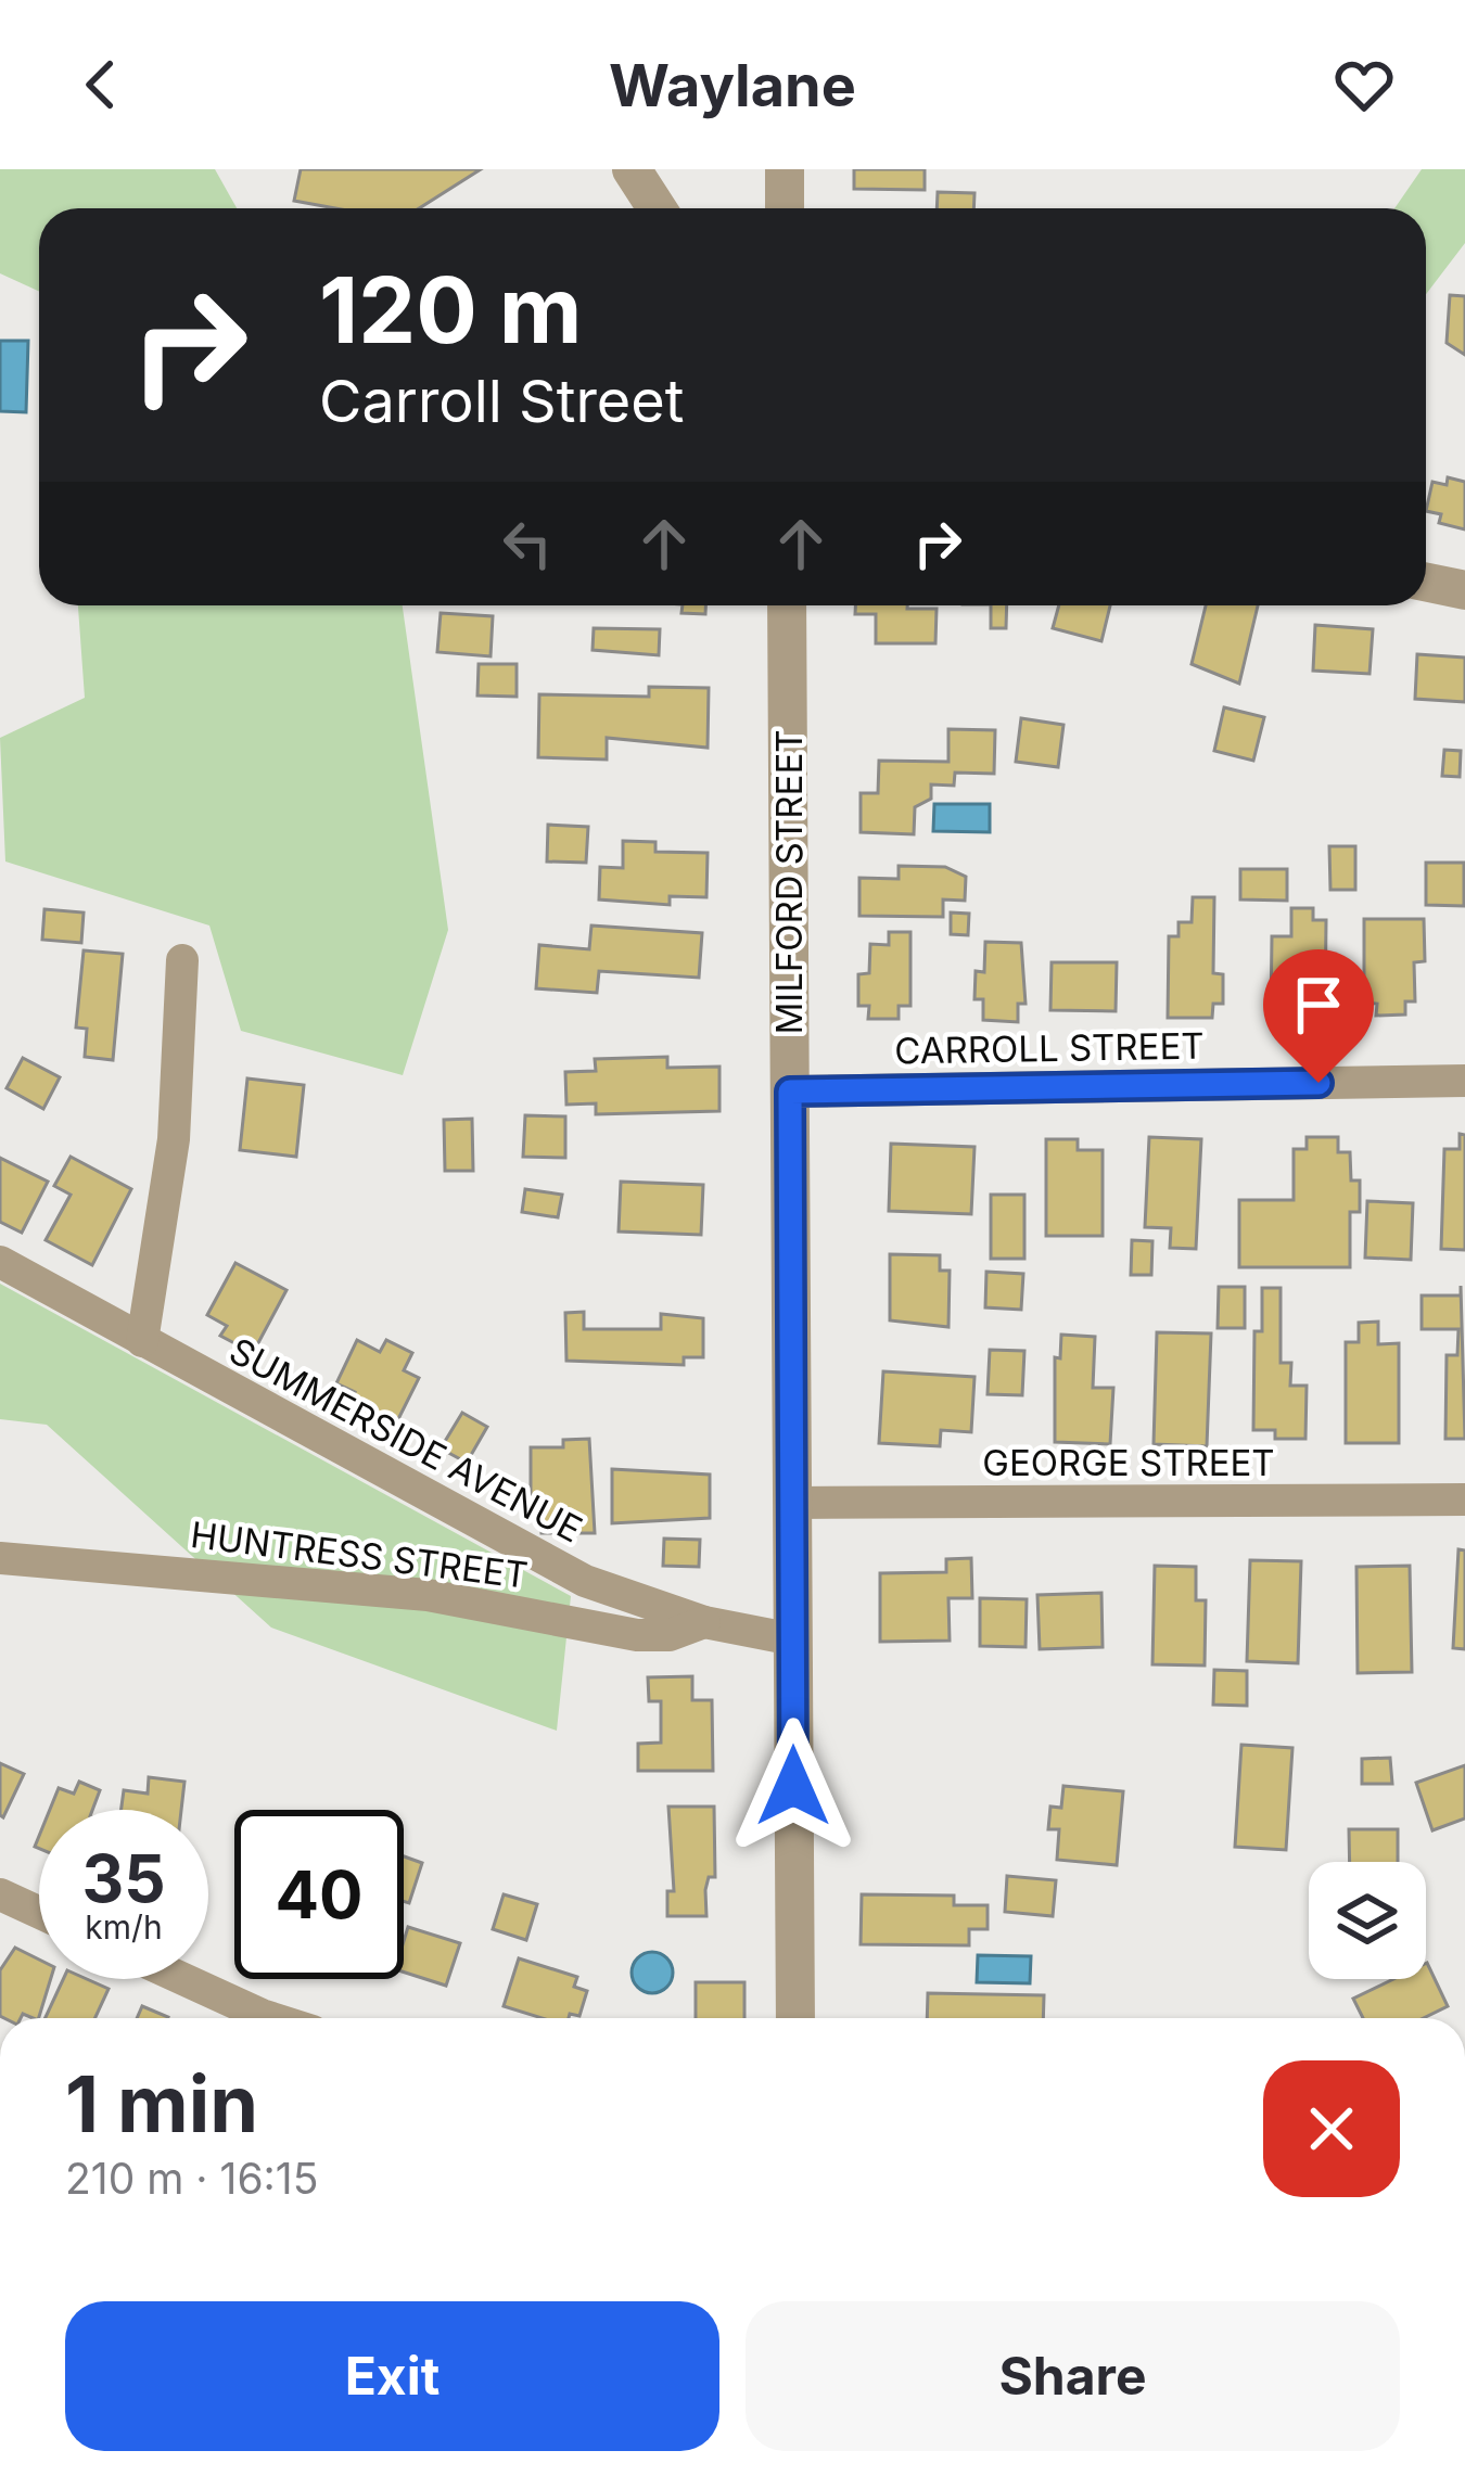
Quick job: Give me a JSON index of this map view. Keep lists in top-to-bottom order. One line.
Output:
{"streets":{"street":["MILFORD STREET","CARROLL STREET","SUMMERSIDE AVENUE","GEORGE STREET","HUNTRESS STREET"]},"crossings":[["MILFORD STREET","CARROLL STREET"],["MILFORD STREET","SUMMERSIDE AVENUE"],["MILFORD STREET","GEORGE STREET"],["SUMMERSIDE AVENUE","HUNTRESS STREET"]],"page":{"header":"Waylane","turn":["120 m","Carroll Street"],"speed":"35 km/h","limit":"40","heading":["1 min","210 m · 16:15"],"buttons":["Exit","Share"]}}
